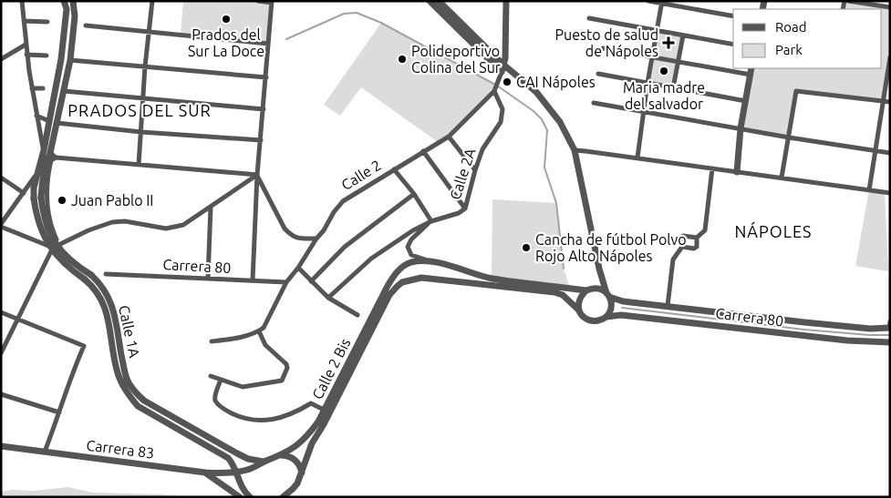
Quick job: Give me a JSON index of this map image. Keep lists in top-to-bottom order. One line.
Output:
{"streets":{"street":["Calle 2A","Calle 2","Carrera 80","Calle 1A","Calle 2 Bis","Carrera 83"]},"crossings":[["Calle 2A","Calle 2"],["Calle 2A","Carrera 80"],["Calle 2A","Calle 2 Bis"],["Calle 2","Carrera 80"],["Carrera 80","Calle 2 Bis"],["Calle 1A","Calle 2 Bis"],["Calle 1A","Carrera 83"],["Calle 2 Bis","Carrera 83"]],"districts":["PRADOS DEL SUR","NÁPOLES"],"places":{"other":["Prados del Sur La Doce","Polideportivo Colina del Sur","Maria madre del salvador","CAI Nápoles","Juan Pablo II","Cancha de fútbol Polvo Rojo Alto Nápoles"],"health":["Puesto de salud de Nápoles"]},"legend":["Road","Park"]}
